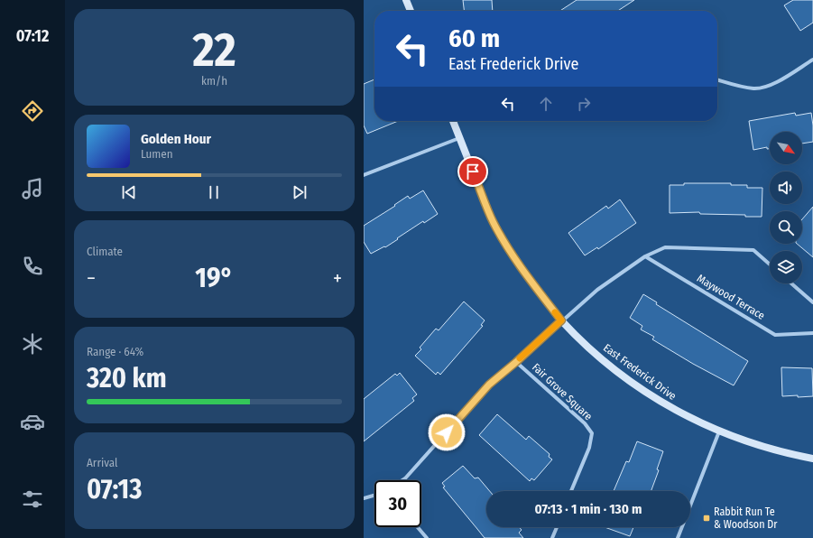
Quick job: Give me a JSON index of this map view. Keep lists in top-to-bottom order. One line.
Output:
{"streets":{"street":["Maywood Terrace","East Frederick Drive","Fair Grove Square"]},"places":{"transit":["Rabbit Run Te & Woodson Dr"]},"north":"bottom right","page":{"tabs":"07:12","tile":[["22","km/h"],"Climate",["Range · 64%","320 km"],["Arrival","07:13"]],"turn":["60 m","East Frederick Drive"],"song":["Golden Hour","Lumen"],"heat":["−","19°","+"],"limit":"30","trip":"07:13 · 1 min · 130 m"}}
